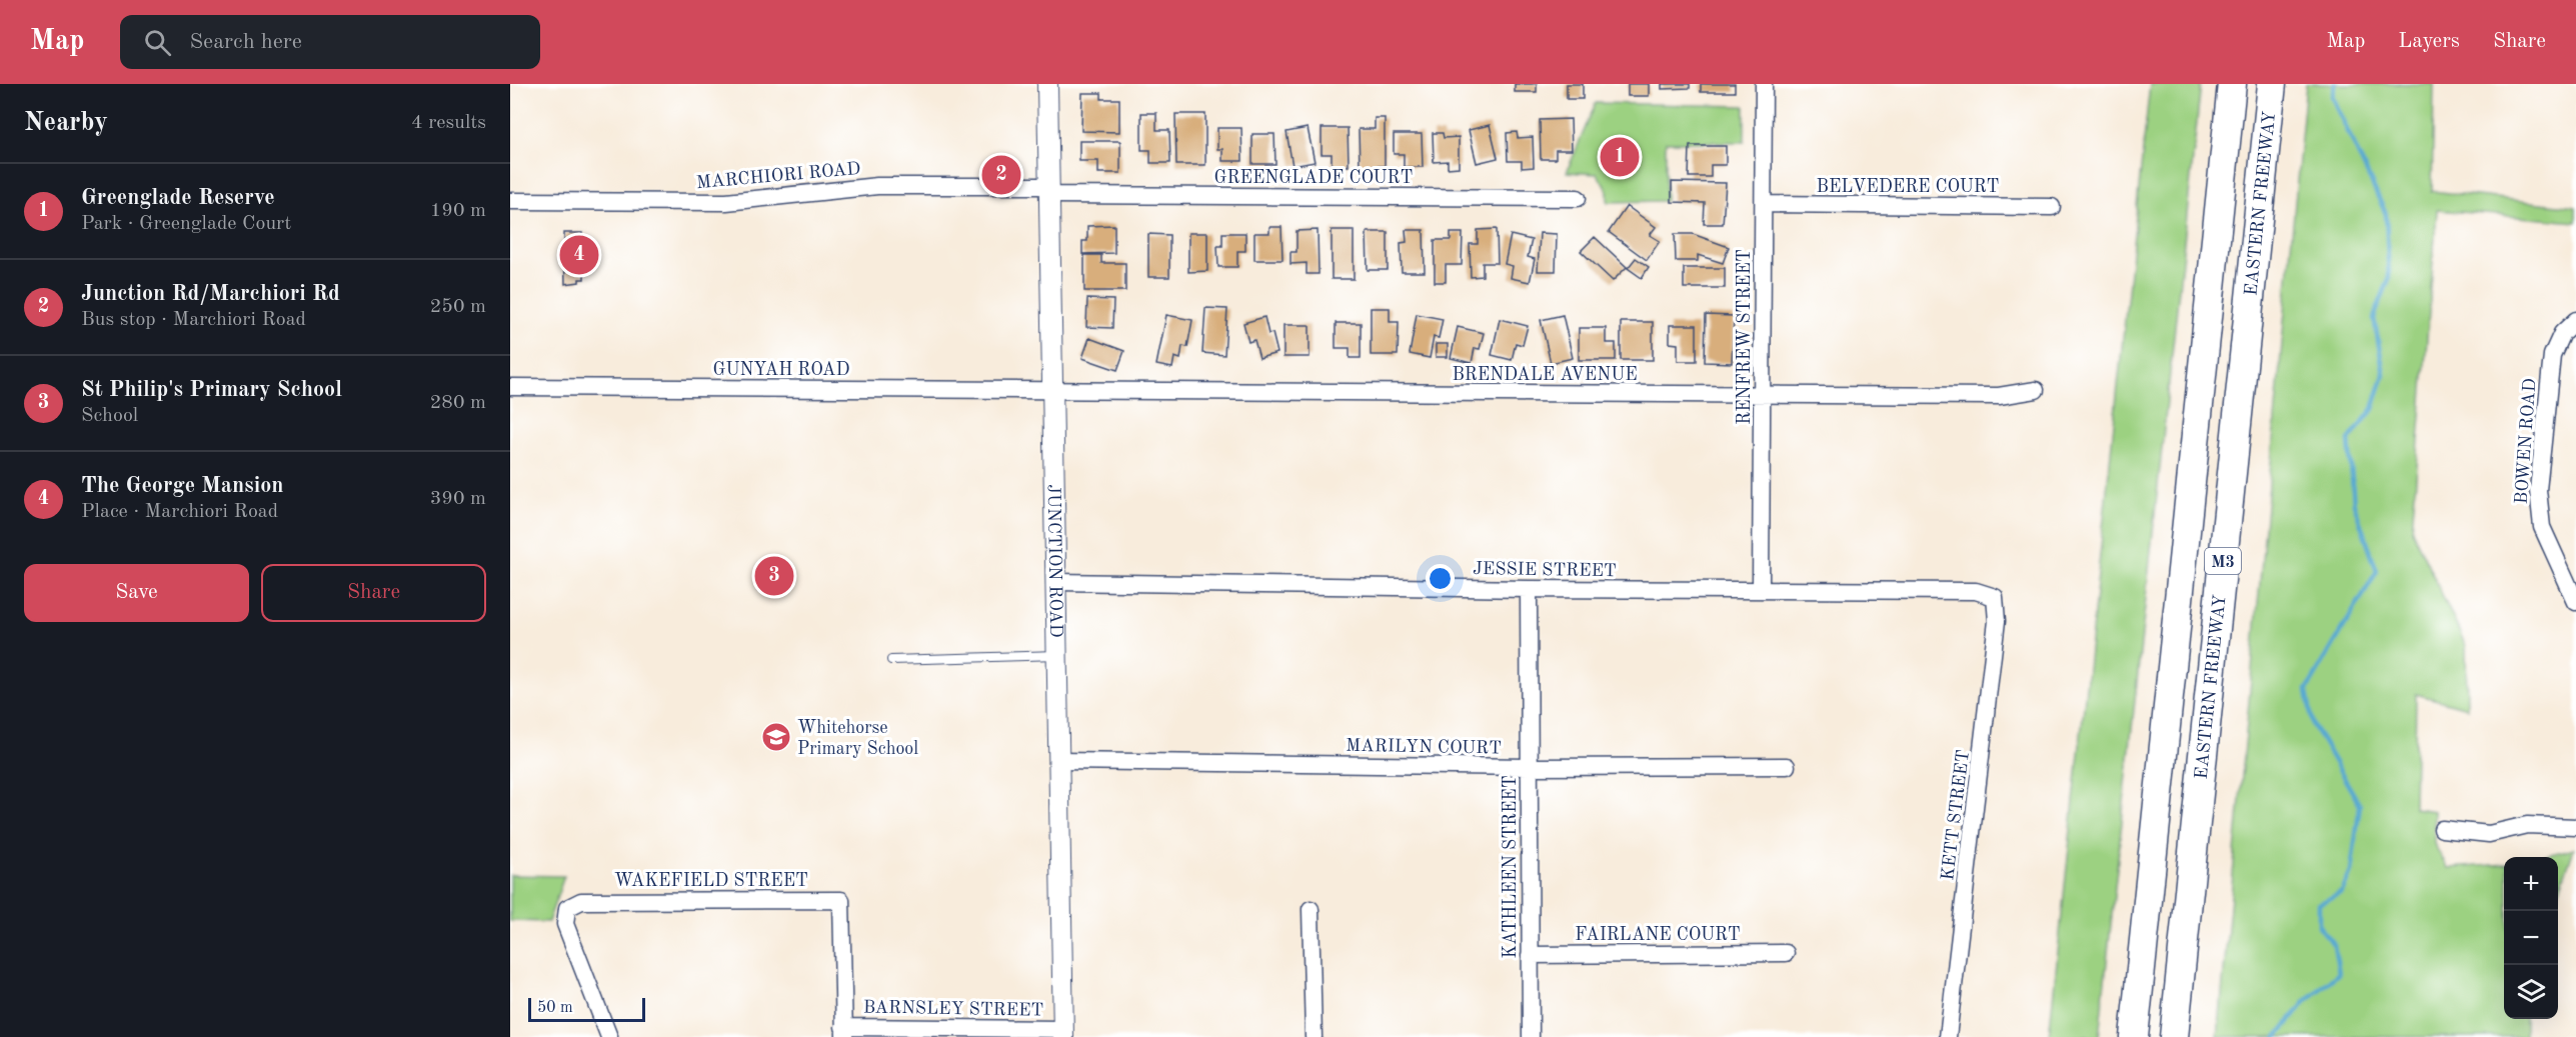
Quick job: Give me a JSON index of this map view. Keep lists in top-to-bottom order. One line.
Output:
{"streets":{"highway":["EASTERN FREEWAY","M3"],"street":["MARCHIORI ROAD","GREENGLADE COURT","BELVEDERE COURT","RENFREW STREET","GUNYAH ROAD","BRENDALE AVENUE","BOWEN ROAD","JUNCTION ROAD","JESSIE STREET","MARILYN COURT","KETT STREET","KATHLEEN STREET","WAKEFIELD STREET","FAIRLANE COURT","BARNSLEY STREET"]},"crossings":[["MARCHIORI ROAD","GREENGLADE COURT"],["MARCHIORI ROAD","JUNCTION ROAD"],["GREENGLADE COURT","JUNCTION ROAD"],["BELVEDERE COURT","RENFREW STREET"],["RENFREW STREET","BRENDALE AVENUE"],["RENFREW STREET","JESSIE STREET"],["GUNYAH ROAD","BRENDALE AVENUE"],["GUNYAH ROAD","JUNCTION ROAD"],["BRENDALE AVENUE","JUNCTION ROAD"],["JUNCTION ROAD","JESSIE STREET"],["JUNCTION ROAD","MARILYN COURT"],["JUNCTION ROAD","BARNSLEY STREET"],["JESSIE STREET","KETT STREET"],["JESSIE STREET","KATHLEEN STREET"],["MARILYN COURT","KATHLEEN STREET"],["KATHLEEN STREET","FAIRLANE COURT"],["WAKEFIELD STREET","BARNSLEY STREET"]],"places":{"school or university":["Whitehorse Primary School"]},"scale_bar":"50 m","page":{"header":"Map","search":"Search here","nav":["Map","Layers","Share"],"heading":["Nearby","4 results"],"pins":["1","2","4","3"],"list":[{"mark":"1","name":"Greenglade Reserve","note":"Park · Greenglade Court","value":"190 m"},{"mark":"2","name":"Junction Rd/Marchiori Rd","note":"Bus stop · Marchiori Road","value":"250 m"},{"mark":"3","name":"St Philip's Primary School","note":"School","value":"280 m"},{"mark":"4","name":"The George Mansion","note":"Place · Marchiori Road","value":"390 m"}],"buttons":["Save","Share"],"map_buttons":["+","−"],"scale":"50 m"}}
